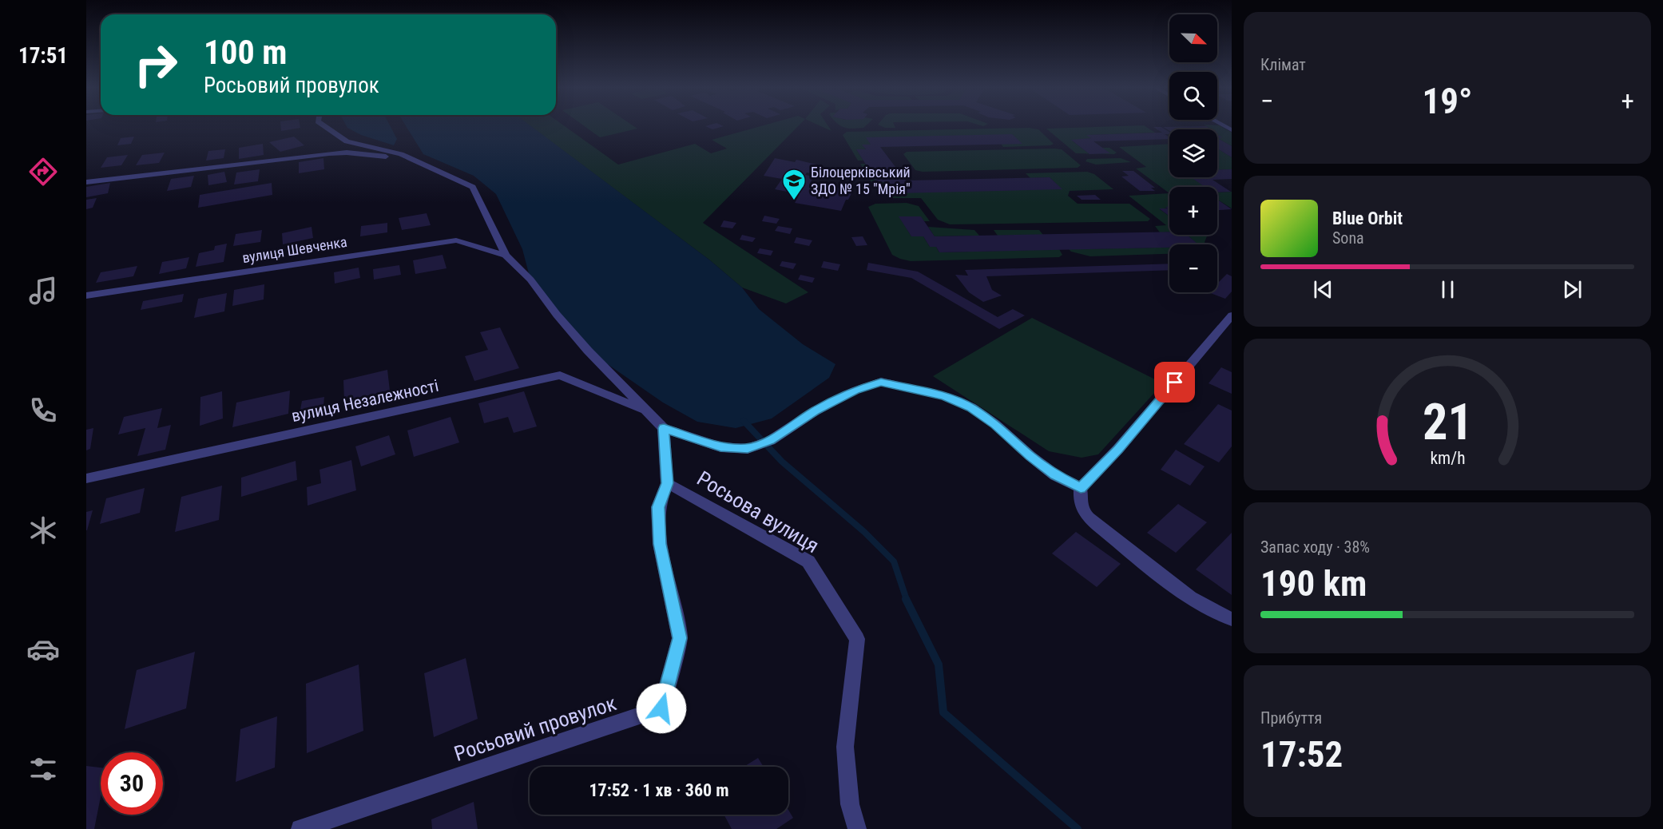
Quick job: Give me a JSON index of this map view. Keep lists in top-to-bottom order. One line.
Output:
{"streets":{"street":["вулиця Шевченка","вулиця Незалежності","Росьова вулиця","Росьовий провулок"]},"crossings":[["Росьова вулиця","Росьовий провулок"]],"places":{"school or university":["Білоцерківський ЗДО № 15 \"Мрія\""]},"north":"bottom right","page":{"tabs":"17:51","tile":["Клімат",["Запас ходу · 38%","190 km"],["Прибуття","17:52"]],"map_buttons":["+","−"],"turn":["100 m","Росьовий провулок"],"heat":["−","19°","+"],"song":["Blue Orbit","Sona"],"limit":"30","trip":"17:52 · 1 хв · 360 m","gauge":["21","km/h"]}}
